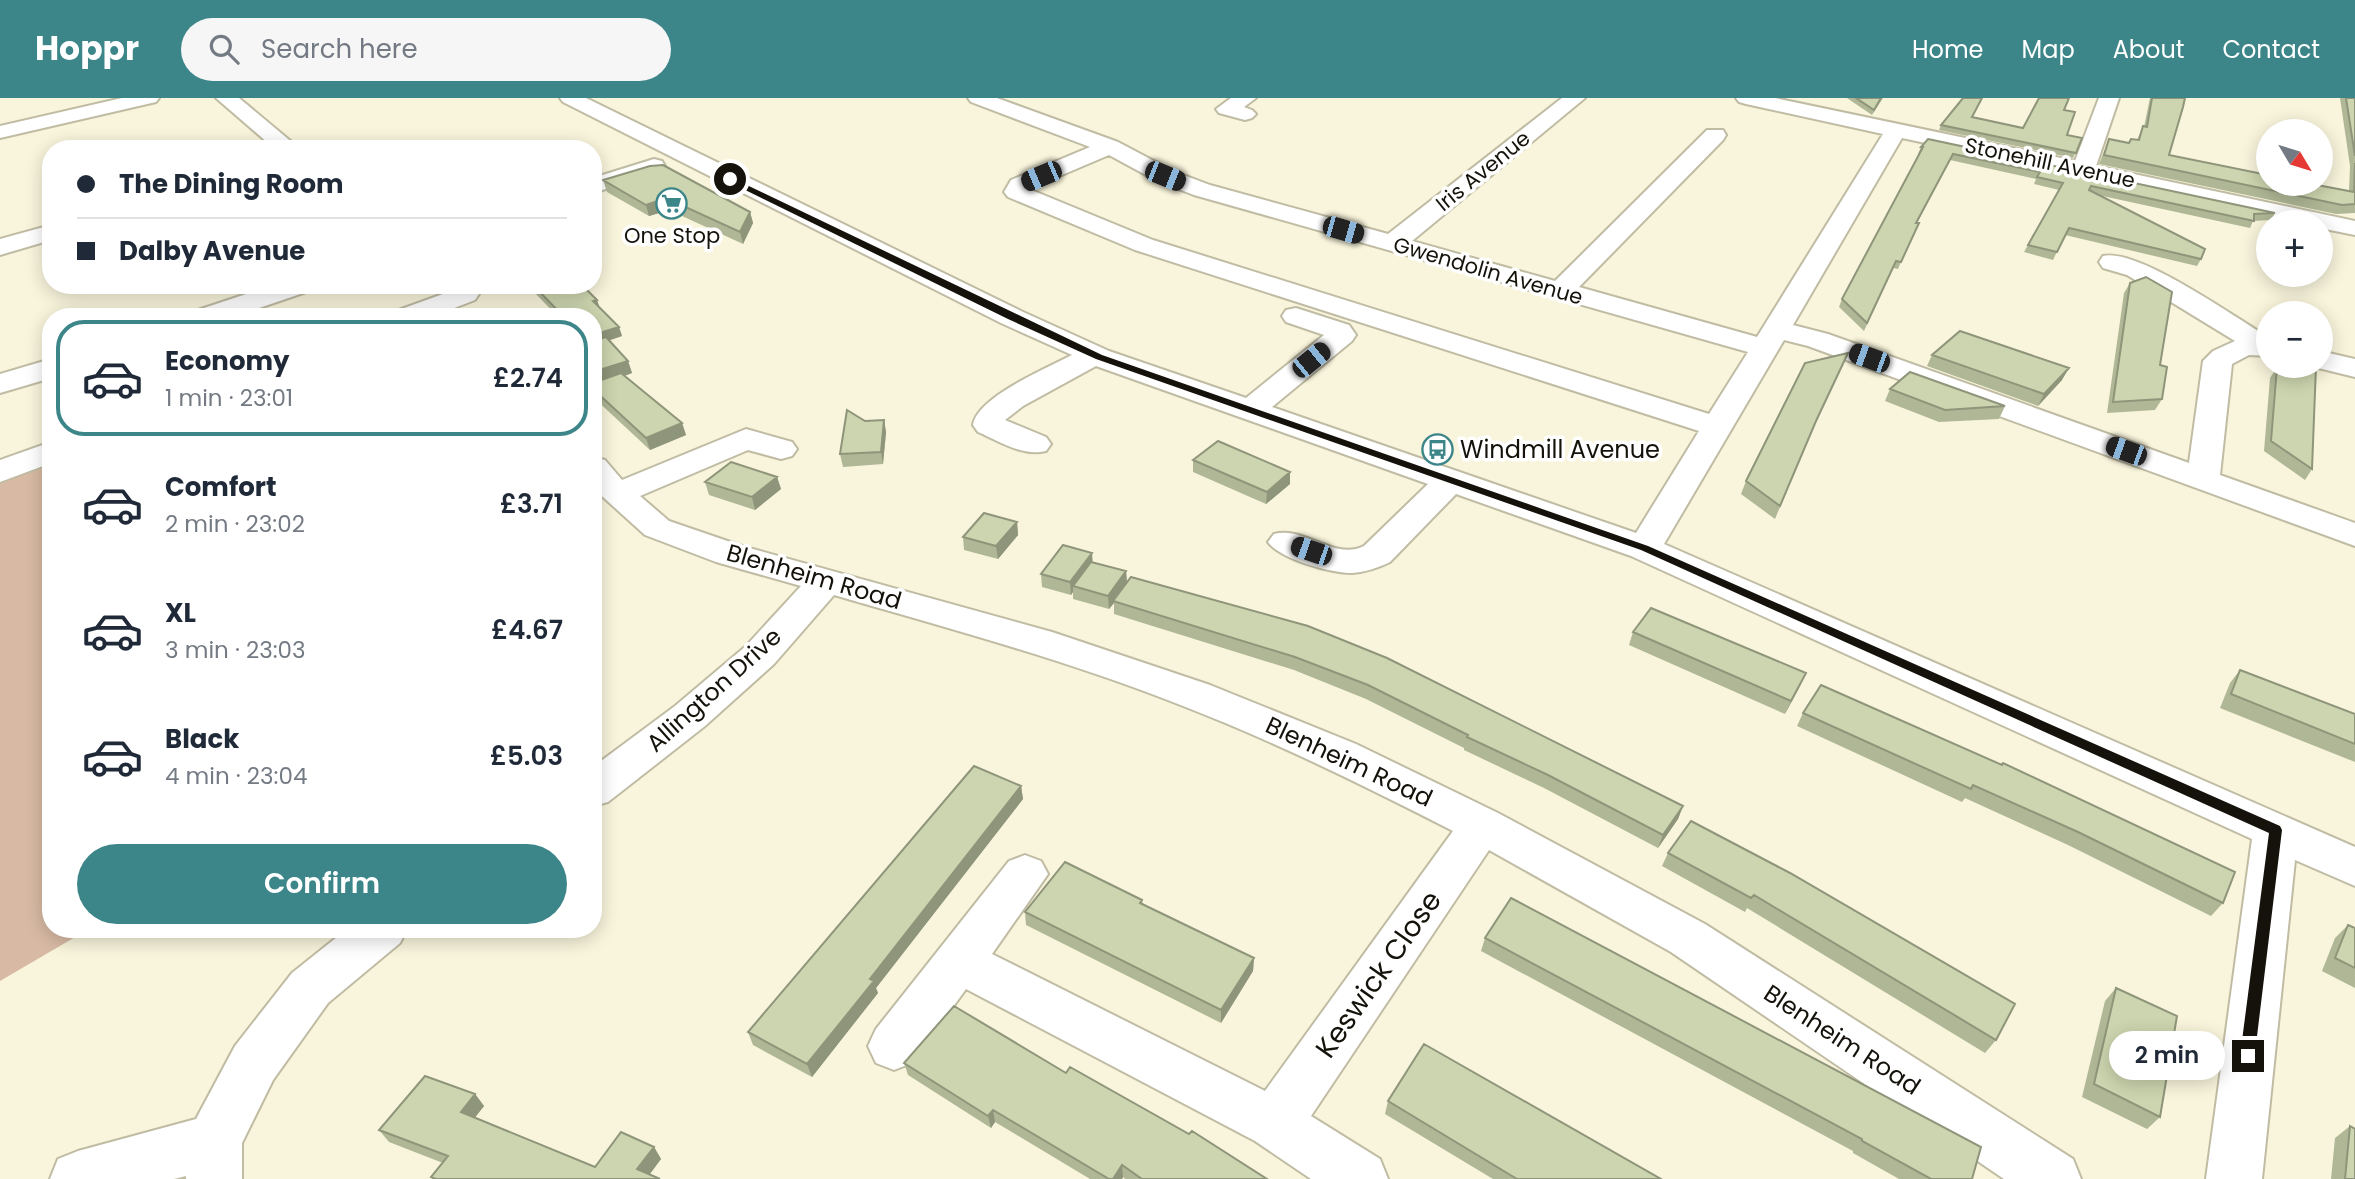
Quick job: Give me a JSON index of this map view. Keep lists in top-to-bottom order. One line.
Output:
{"streets":{"street":["Stonehill Avenue","Iris Avenue","Gwendolin Avenue","Blenheim Road","Allington Drive","Keswick Close"]},"crossings":[["Iris Avenue","Gwendolin Avenue"],["Blenheim Road","Allington Drive"],["Blenheim Road","Keswick Close"]],"places":{"supermarket":["One Stop"],"bus stop":["Windmill Avenue"]},"north":"bottom right","page":{"header":"Hoppr","search":"Search here","nav":["Home","Map","About","Contact"],"map_buttons":["+","−"],"banner":["The Dining Room","Dalby Avenue"],"list":[{"name":"Economy","note":"1 min · 23:01","value":"£2.74"},{"name":"Comfort","note":"2 min · 23:02","value":"£3.71"},{"name":"XL","note":"3 min · 23:03","value":"£4.67"},{"name":"Black","note":"4 min · 23:04","value":"£5.03"}],"buttons":"Confirm","bubble":"2 min"}}
